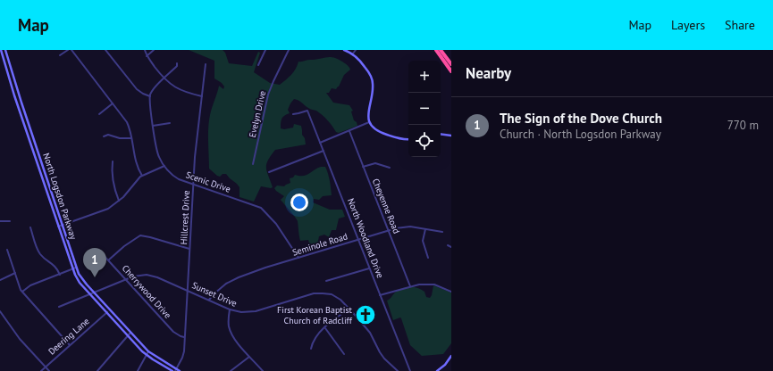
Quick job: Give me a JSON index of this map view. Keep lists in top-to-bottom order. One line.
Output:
{"streets":{"main road":["North Logsdon Parkway"],"street":["Evelyn Drive","Scenic Drive","Cheyenne Road","Hillcrest Drive","North Woodland Drive","Seminole Road","Cherrywood Drive","Sunset Drive","Deering Lane"]},"crossings":[["Scenic Drive","Hillcrest Drive"],["Scenic Drive","Seminole Road"],["North Logsdon Parkway","Hillcrest Drive"],["North Logsdon Parkway","Sunset Drive"],["North Logsdon Parkway","Deering Lane"],["Cheyenne Road","Seminole Road"],["Hillcrest Drive","Cherrywood Drive"],["Hillcrest Drive","Sunset Drive"],["North Woodland Drive","Seminole Road"],["Seminole Road","Sunset Drive"],["Cherrywood Drive","Sunset Drive"]],"places":{"church":["First Korean Baptist Church of Radcliff"]},"page":{"header":"Map","nav":["Map","Layers","Share"],"heading":"Nearby","map_buttons":["+","−"],"list":[{"mark":"1","name":"The Sign of the Dove Church","note":"Church · North Logsdon Parkway","value":"770 m"}],"pins":"1"}}
